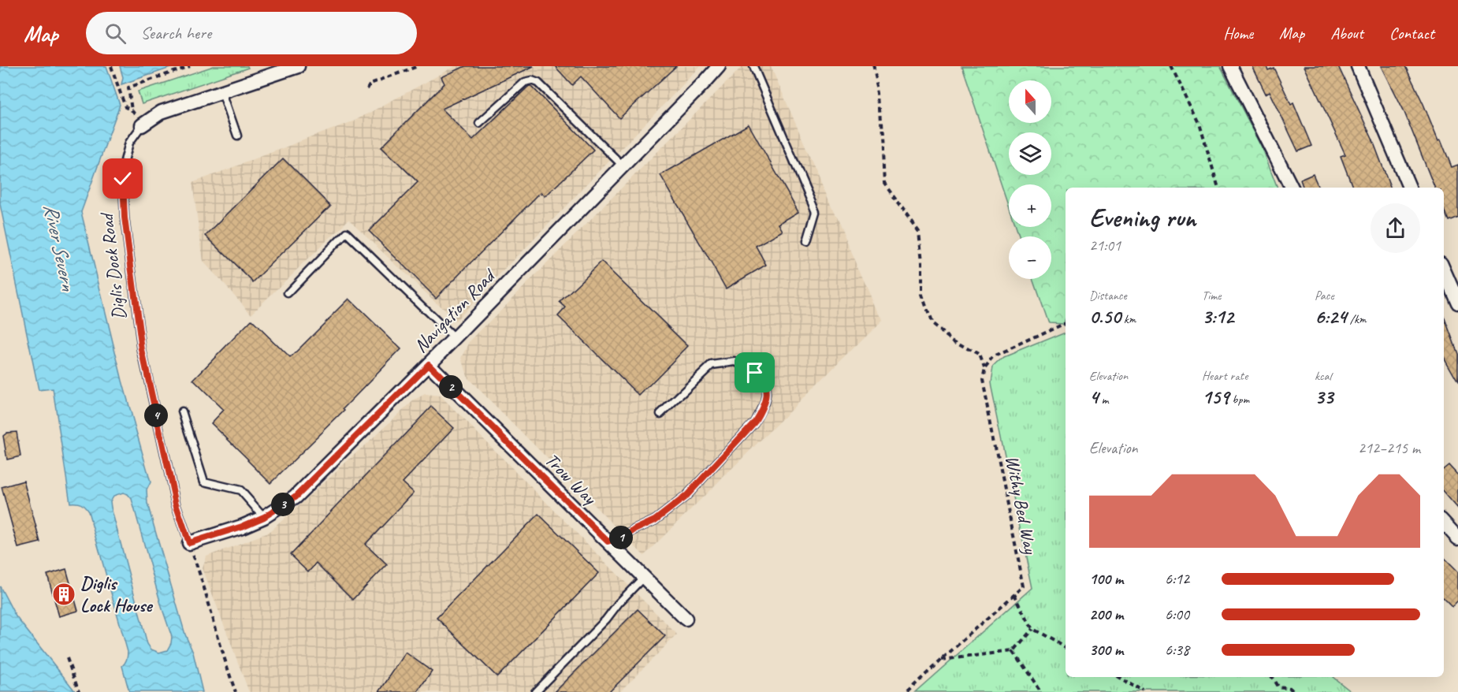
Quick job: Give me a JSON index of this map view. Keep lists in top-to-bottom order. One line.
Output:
{"streets":{"street":["Diglis Dock Road","Navigation Road","Trow Way"],"path":["Withy Bed Way"]},"crossings":[["Diglis Dock Road","Navigation Road"],["Navigation Road","Trow Way"]],"water":["River Severn"],"places":{"building":["Diglis Lock House"]},"north":"top","page":{"header":"Map","search":"Search here","nav":["Home","Map","About","Contact"],"map_buttons":["+","−"],"heading":["Evening run","21:01"],"stats":[["Distance","0.50 km"],["Time","3:12"],["Pace","6:24 /km"],["Elevation","4 m"],["Heart rate","159 bpm"],["kcal","33"]],"pins":["2","4","3","1"],"chart":["Elevation","212–215 m"],"list":[{"name":"100 m","note":"6:12"},{"name":"200 m","note":"6:00"},{"name":"300 m","note":"6:38"}]}}
